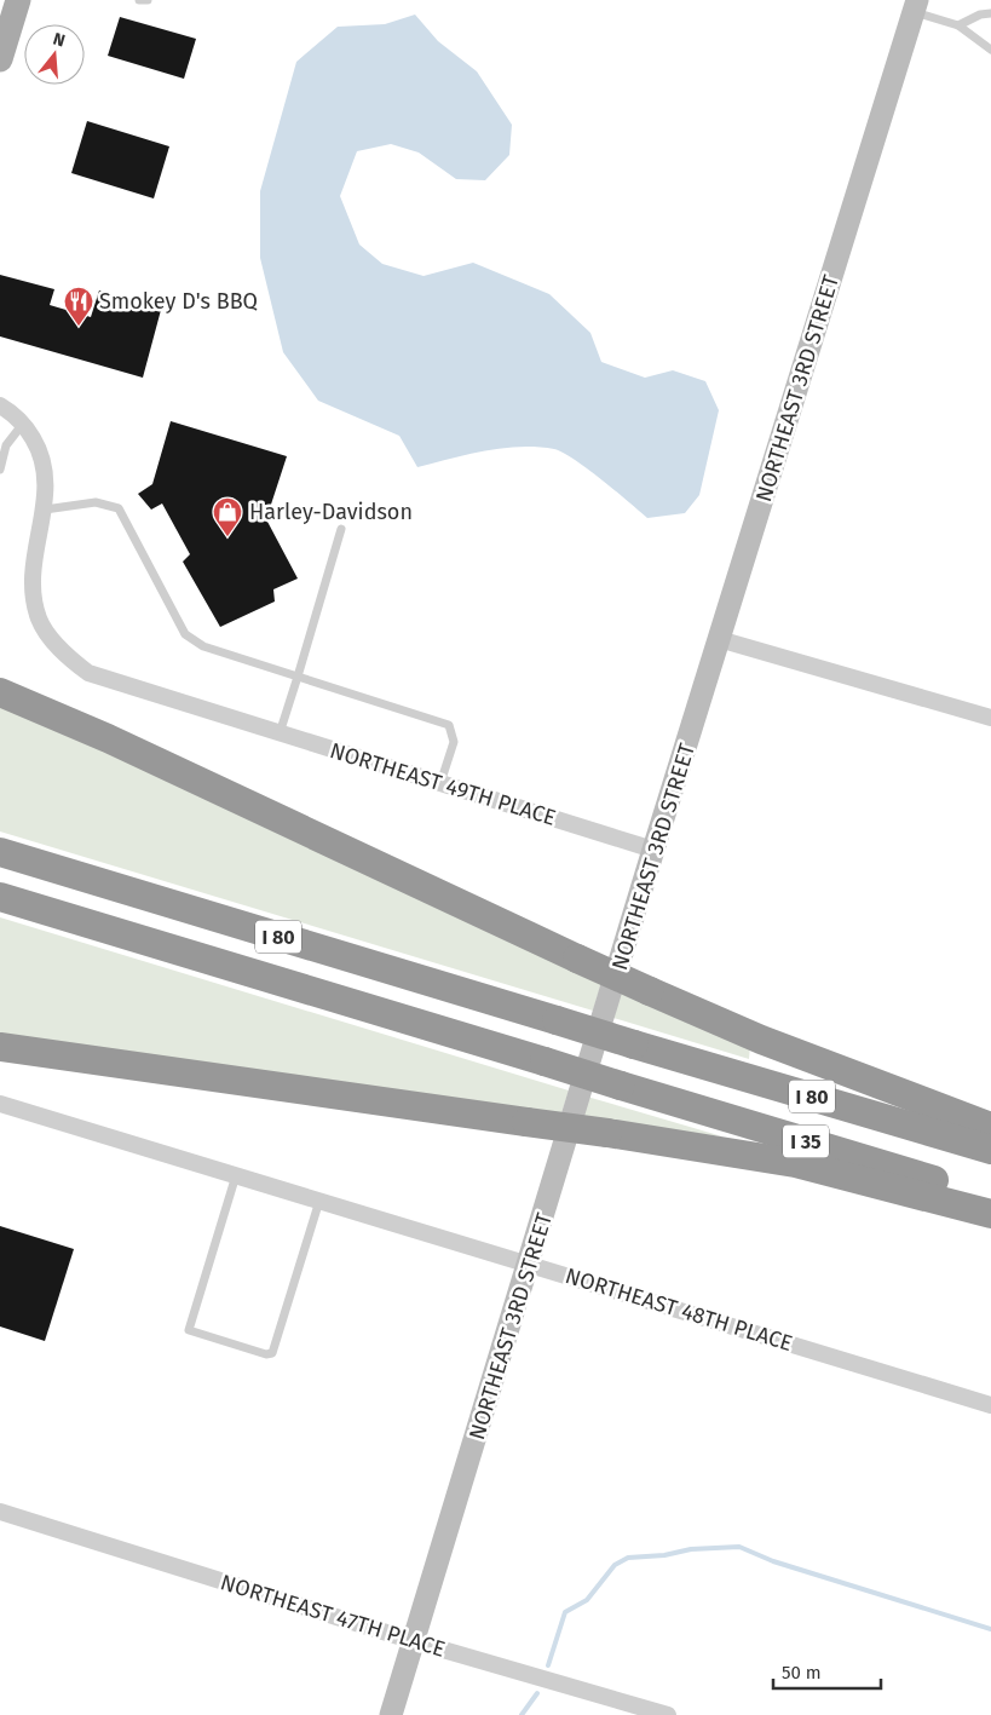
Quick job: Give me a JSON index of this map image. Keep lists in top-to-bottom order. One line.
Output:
{"streets":{"highway":["I 80","I 35"],"street":["NORTHEAST 3RD STREET","NORTHEAST 49TH PLACE","NORTHEAST 48TH PLACE","NORTHEAST 47TH PLACE"]},"crossings":[["NORTHEAST 3RD STREET","NORTHEAST 49TH PLACE"],["NORTHEAST 3RD STREET","NORTHEAST 48TH PLACE"],["NORTHEAST 3RD STREET","NORTHEAST 47TH PLACE"],["I 80","I 35"]],"places":{"restaurant":["Smokey D's BBQ"],"shop":["Harley-Davidson"]},"scale_bar":"50 m","north":"top"}
